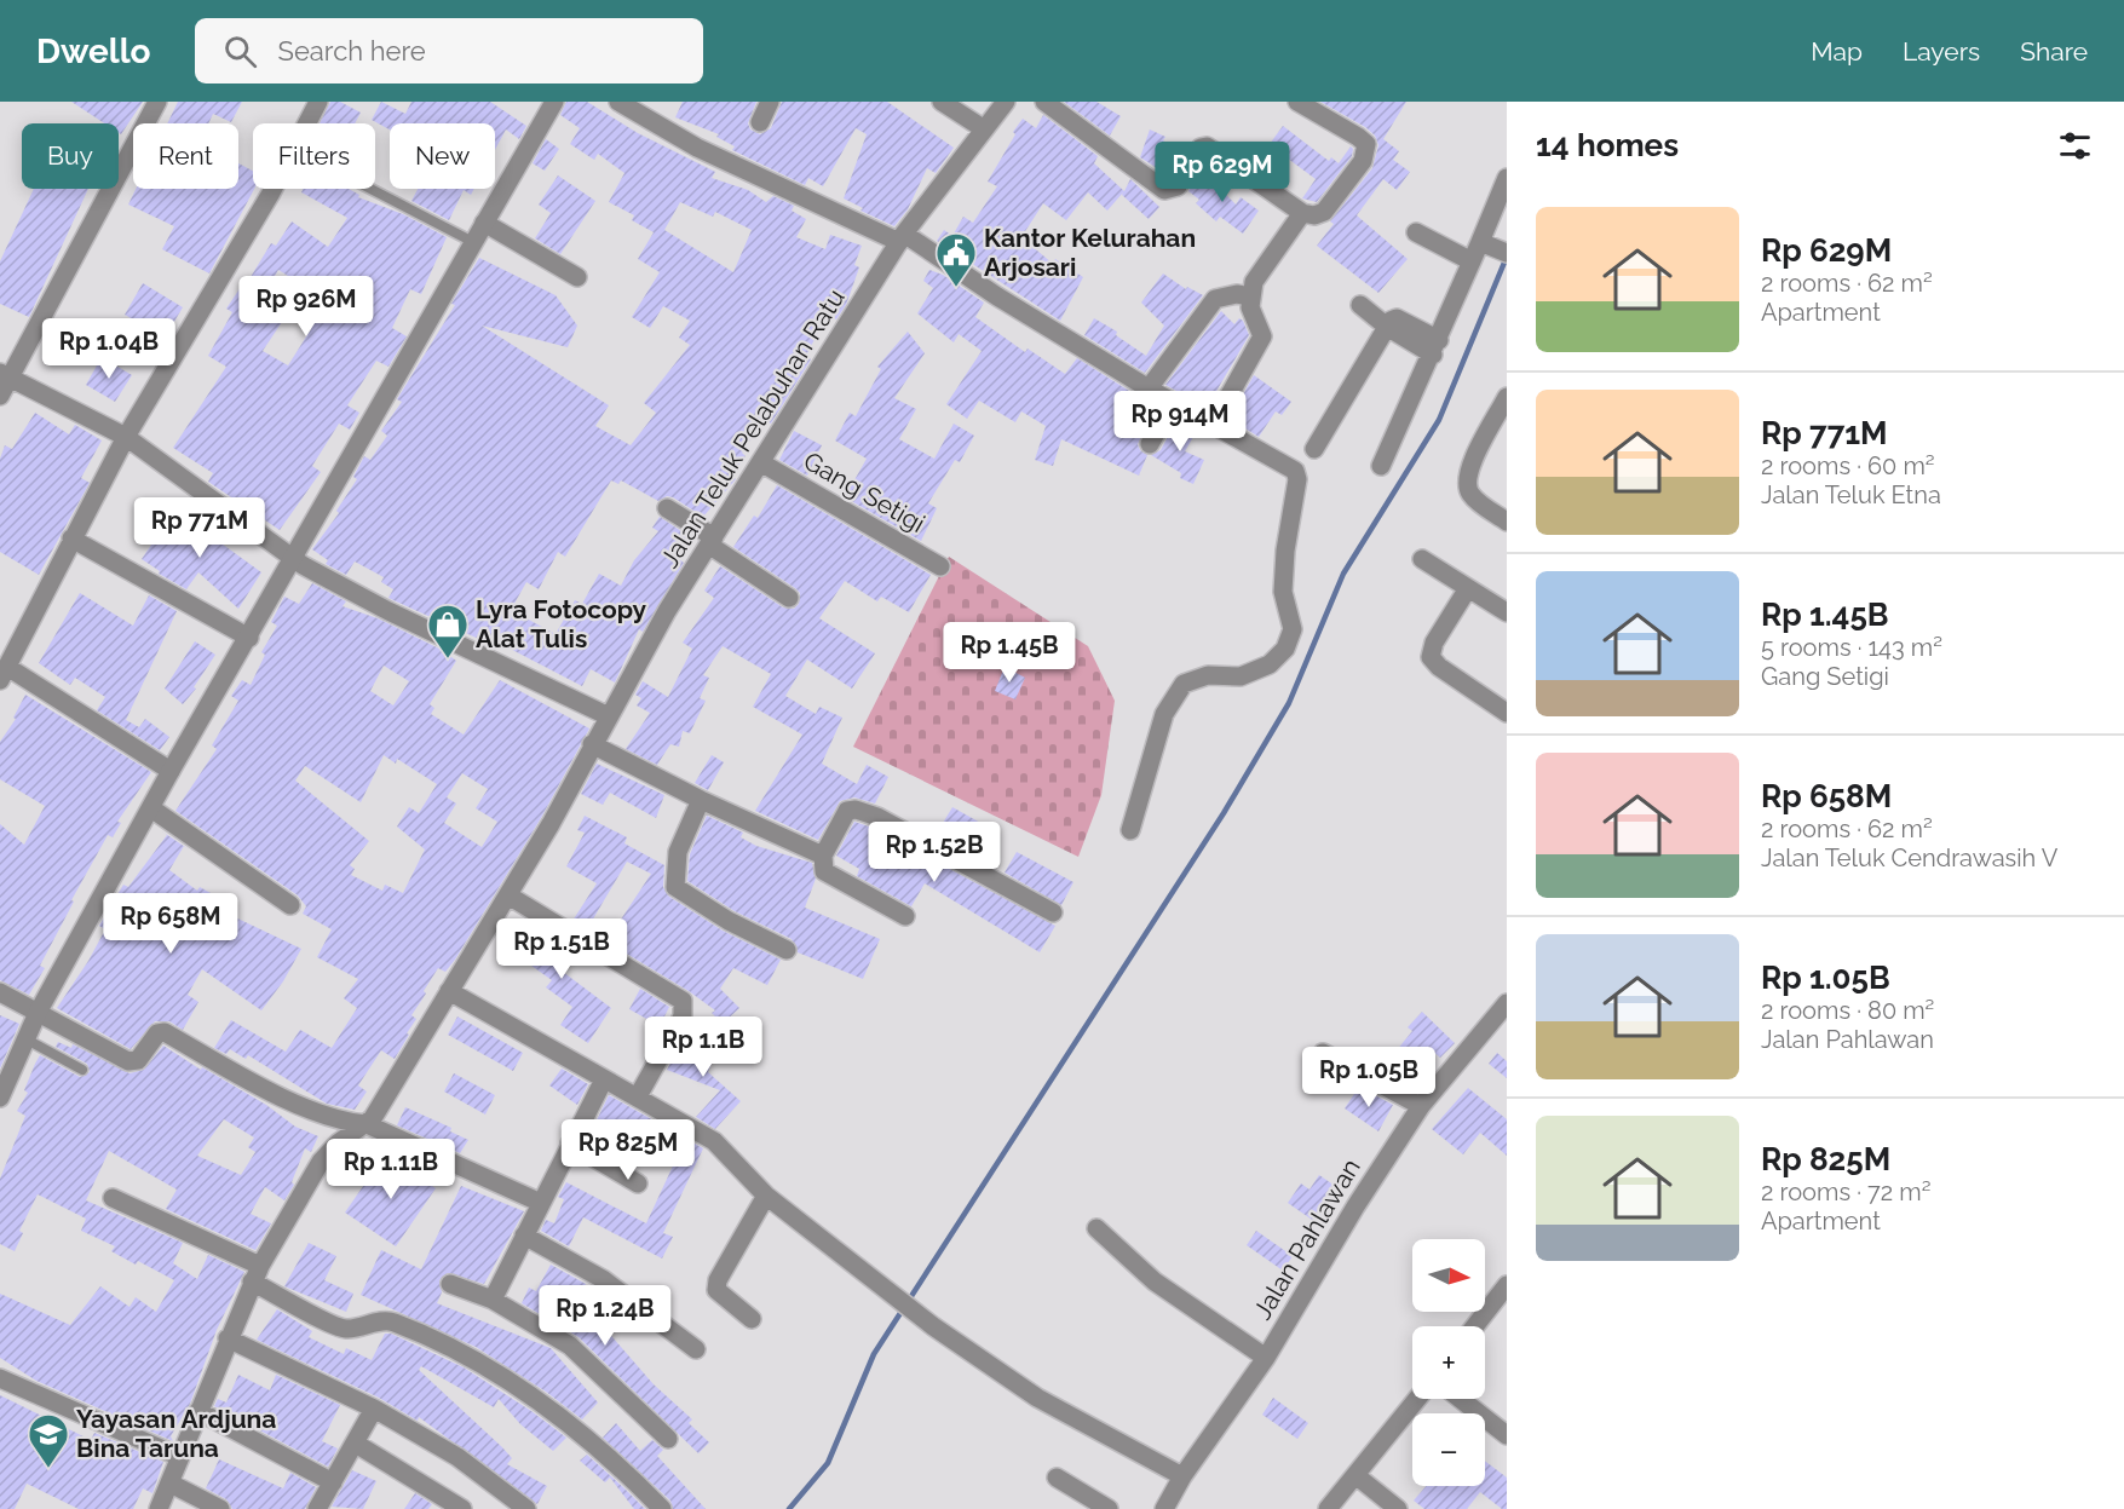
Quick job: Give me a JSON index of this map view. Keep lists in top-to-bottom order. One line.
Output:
{"streets":{"street":["Jalan Teluk Pelabuhan Ratu","Gang Setigi","Jalan Pahlawan"]},"crossings":[["Jalan Teluk Pelabuhan Ratu","Gang Setigi"]],"places":{"public building":["Kantor Kelurahan Arjosari"],"shop":["Lyra Fotocopy Alat Tulis"],"school or university":["Yayasan Ardjuna Bina Taruna"]},"north":"right","page":{"header":"Dwello","search":"Search here","nav":["Map","Layers","Share"],"heading":"14 homes","chip":["Buy","Rent","Filters","New"],"price":["Rp 629M","Rp 926M","Rp 1.04B","Rp 914M","Rp 771M","Rp 1.45B","Rp 1.52B","Rp 658M","Rp 1.51B","Rp 1.1B","Rp 1.05B","Rp 825M","Rp 1.11B","Rp 1.24B"],"list":[{"name":"Rp 629M","note":"2 rooms · 62 m² · Apartment"},{"name":"Rp 771M","note":"2 rooms · 60 m² · Jalan Teluk Etna"},{"name":"Rp 1.45B","note":"5 rooms · 143 m² · Gang Setigi"},{"name":"Rp 658M","note":"2 rooms · 62 m² · Jalan Teluk Cendrawasih V"},{"name":"Rp 1.05B","note":"2 rooms · 80 m² · Jalan Pahlawan"},{"name":"Rp 825M","note":"2 rooms · 72 m² · Apartment"}],"map_buttons":["+","−"]}}
